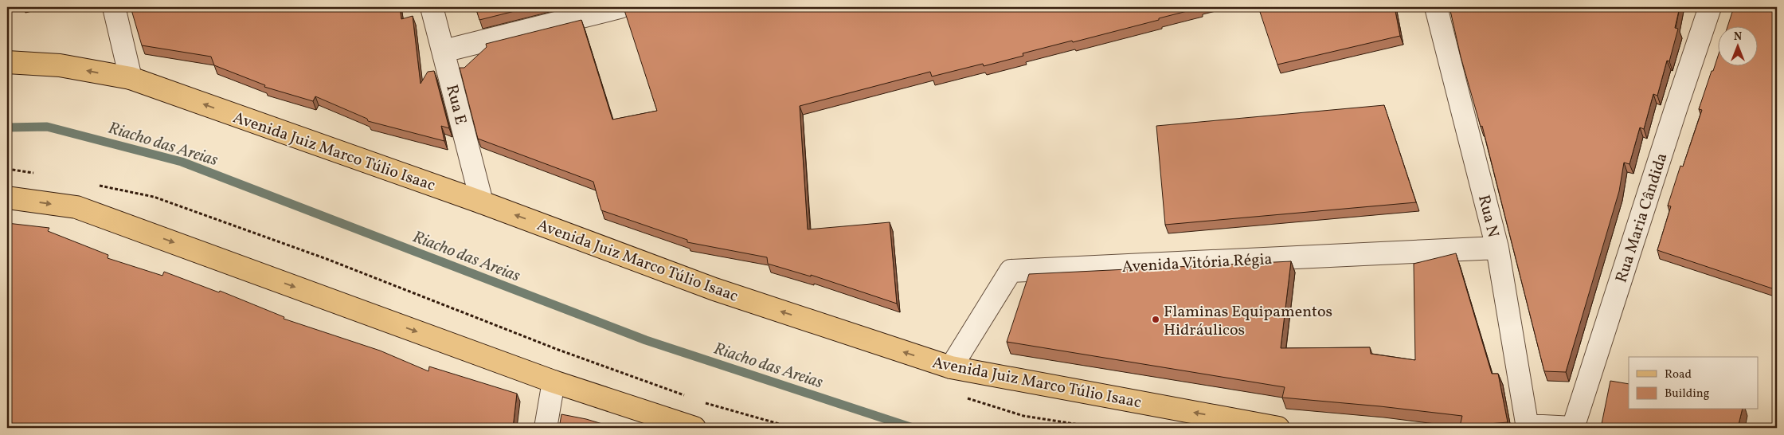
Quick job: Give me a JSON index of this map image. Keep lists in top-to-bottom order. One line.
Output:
{"streets":{"main road":["Avenida Juiz Marco Túlio Isaac"],"street":["Rua E","Rua N","Rua Maria Cândida","Avenida Vitória Régia"]},"crossings":[["Rua E","Avenida Juiz Marco Túlio Isaac"],["Avenida Juiz Marco Túlio Isaac","Avenida Vitória Régia"],["Rua N","Avenida Vitória Régia"]],"water":["Riacho das Areias"],"places":["Flaminas Equipamentos Hidráulicos"],"legend":["Road","Building"],"north":"top"}
